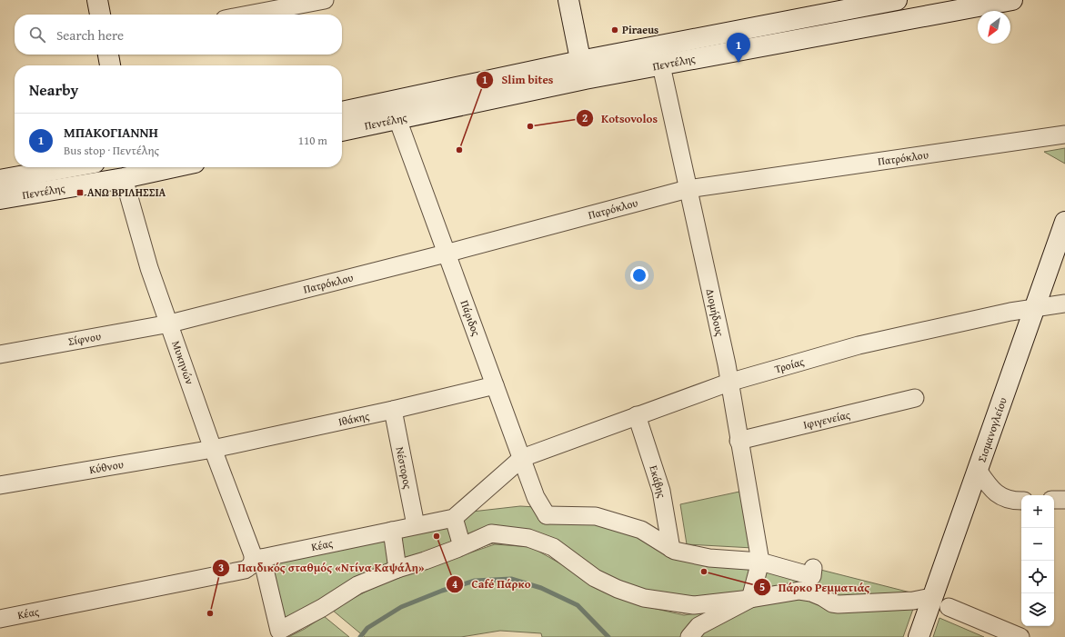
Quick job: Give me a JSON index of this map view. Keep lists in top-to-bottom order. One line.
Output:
{"streets":{"main road":["Πεντέλης","Σισμανογλείου"],"street":["Πατρόκλου","Διομήδους","Πάριδος","Σίφνου","Μυκηνών","Τροίας","Ιθάκης","Ιφιγενείας","Κύθνου","Νέστορος","Εκάβης","Κέας"]},"crossings":[["Πεντέλης","Διομήδους"],["Πεντέλης","Πάριδος"],["Πεντέλης","Μυκηνών"],["Πατρόκλου","Διομήδους"],["Πατρόκλου","Πάριδος"],["Πατρόκλου","Σίφνου"],["Πατρόκλου","Μυκηνών"],["Διομήδους","Τροίας"],["Διομήδους","Ιφιγενείας"],["Πάριδος","Τροίας"],["Πάριδος","Ιθάκης"],["Σίφνου","Μυκηνών"],["Μυκηνών","Ιθάκης"],["Μυκηνών","Κύθνου"],["Μυκηνών","Κέας"],["Τροίας","Σισμανογλείου"],["Τροίας","Εκάβης"],["Ιθάκης","Κύθνου"],["Ιθάκης","Νέστορος"],["Νέστορος","Κέας"]],"places":{"other":["Piraeus","Kotsovolos","Slim bites","Café Πάρκο","Πάρκο Ρεμματιάς","Παιδικός σταθμός «Ντίνα Καψάλη»"],"transit":["ΑΝΩ ΒΡΙΛΗΣΣΙΑ"]},"north":"bottom left","page":{"search":"Search here","pins":"1","heading":"Nearby","list":[{"mark":"1","name":"ΜΠΑΚΟΓΙΑΝΝΗ","note":"Bus stop · Πεντέλης","value":"110 m"}],"map_buttons":["+","−"]}}
